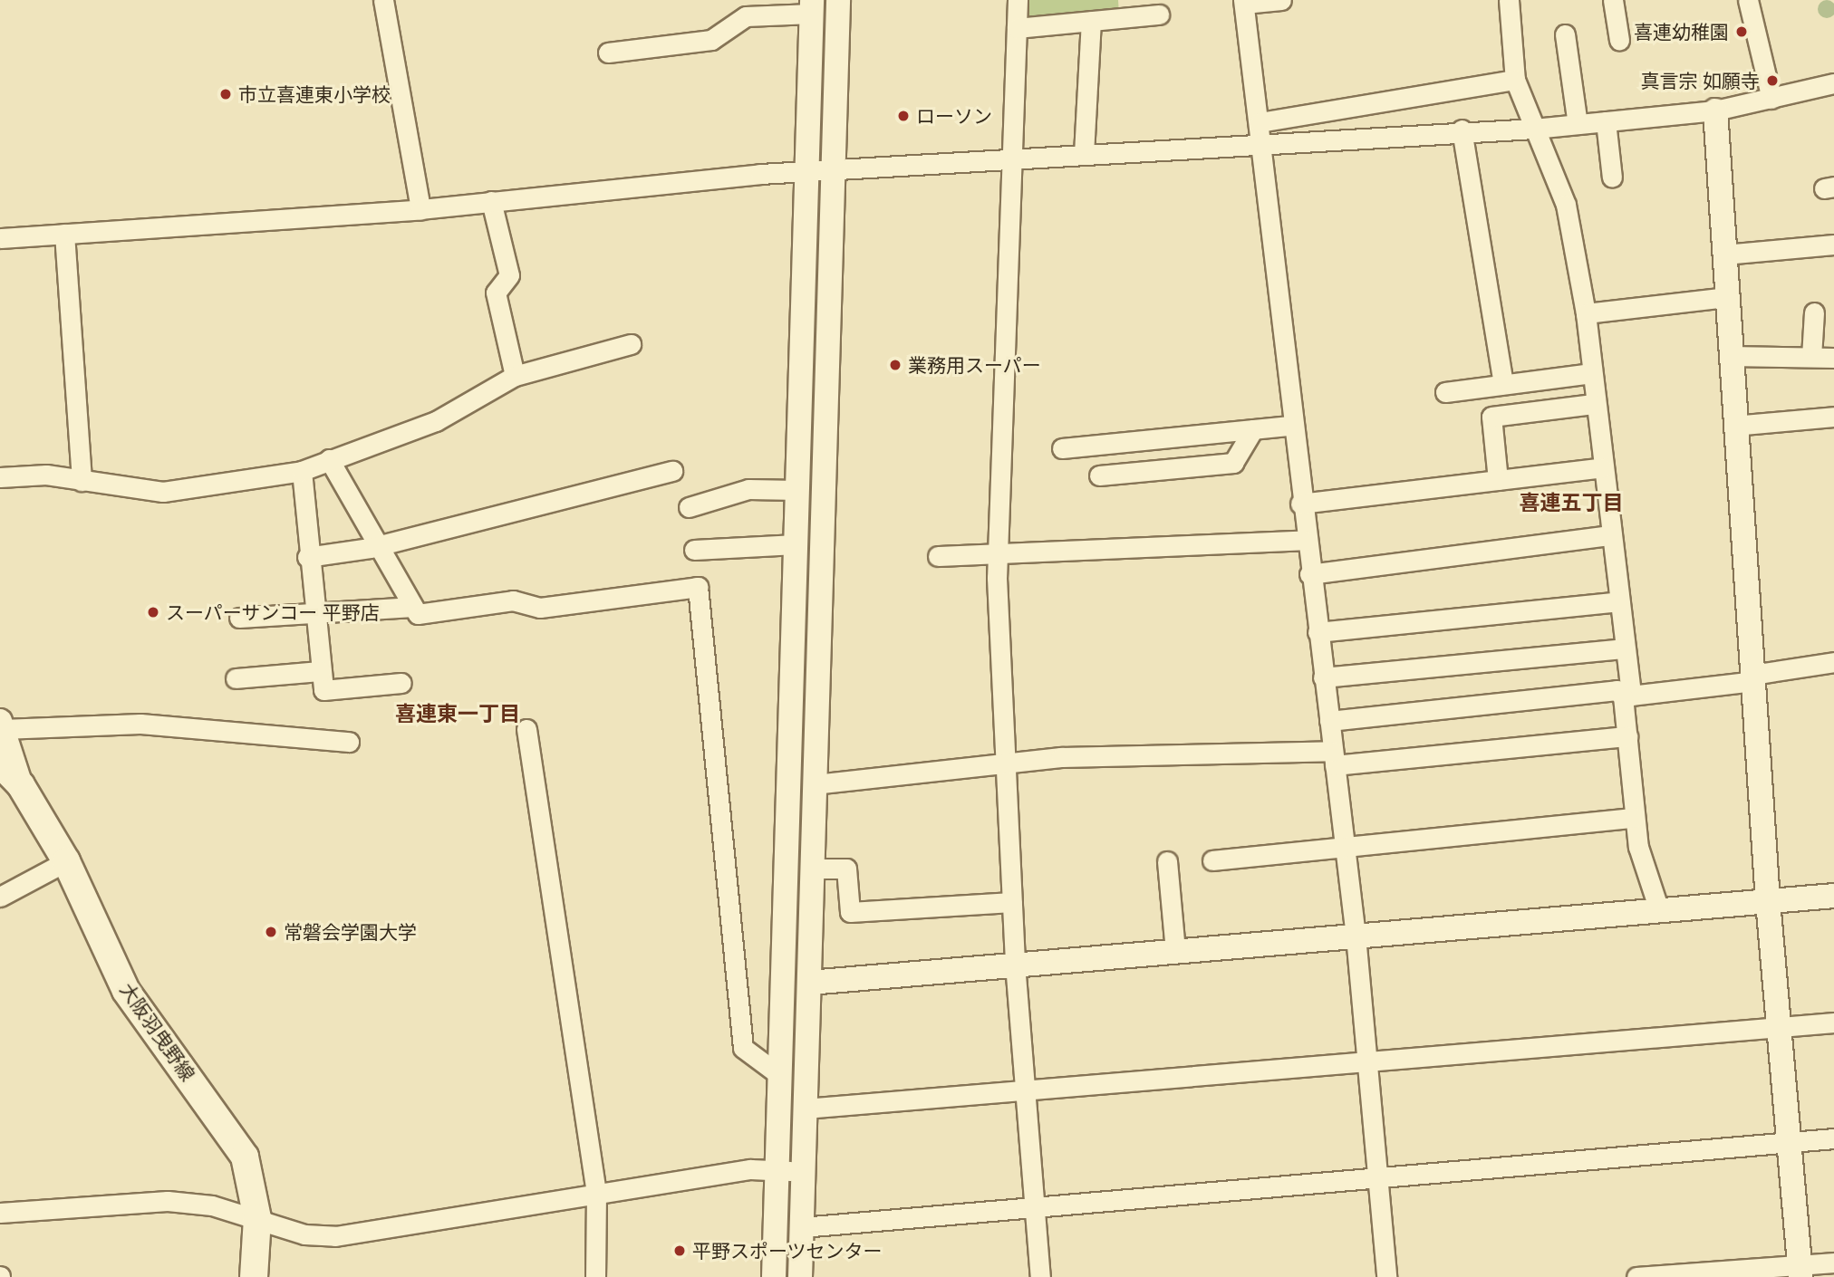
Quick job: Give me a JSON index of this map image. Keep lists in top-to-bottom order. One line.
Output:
{"streets":{"main road":["大阪羽曳野線"]},"districts":["喜連五丁目","喜連東一丁目"],"places":["喜連幼稚園","真言宗 如願寺","市立喜連東小学校","ローソン","業務用スーパー","スーパーサンコー 平野店","常磐会学園大学","平野スポーツセンター"]}
